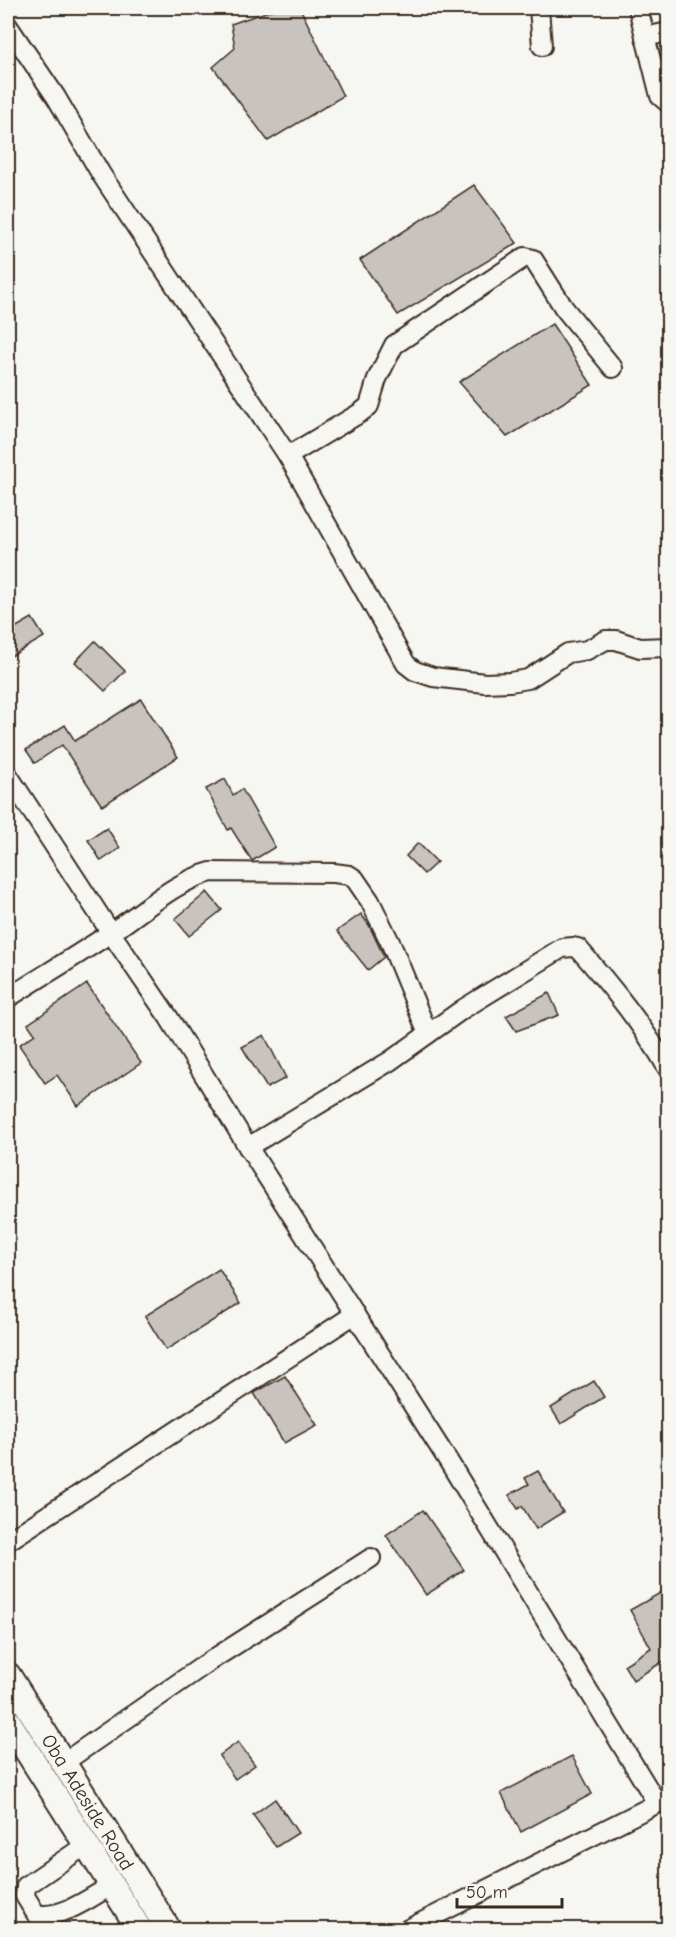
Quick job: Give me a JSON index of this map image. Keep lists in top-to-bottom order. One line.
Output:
{"streets":{"main road":["Oba Adeside Road"]},"scale_bar":"50 m"}
